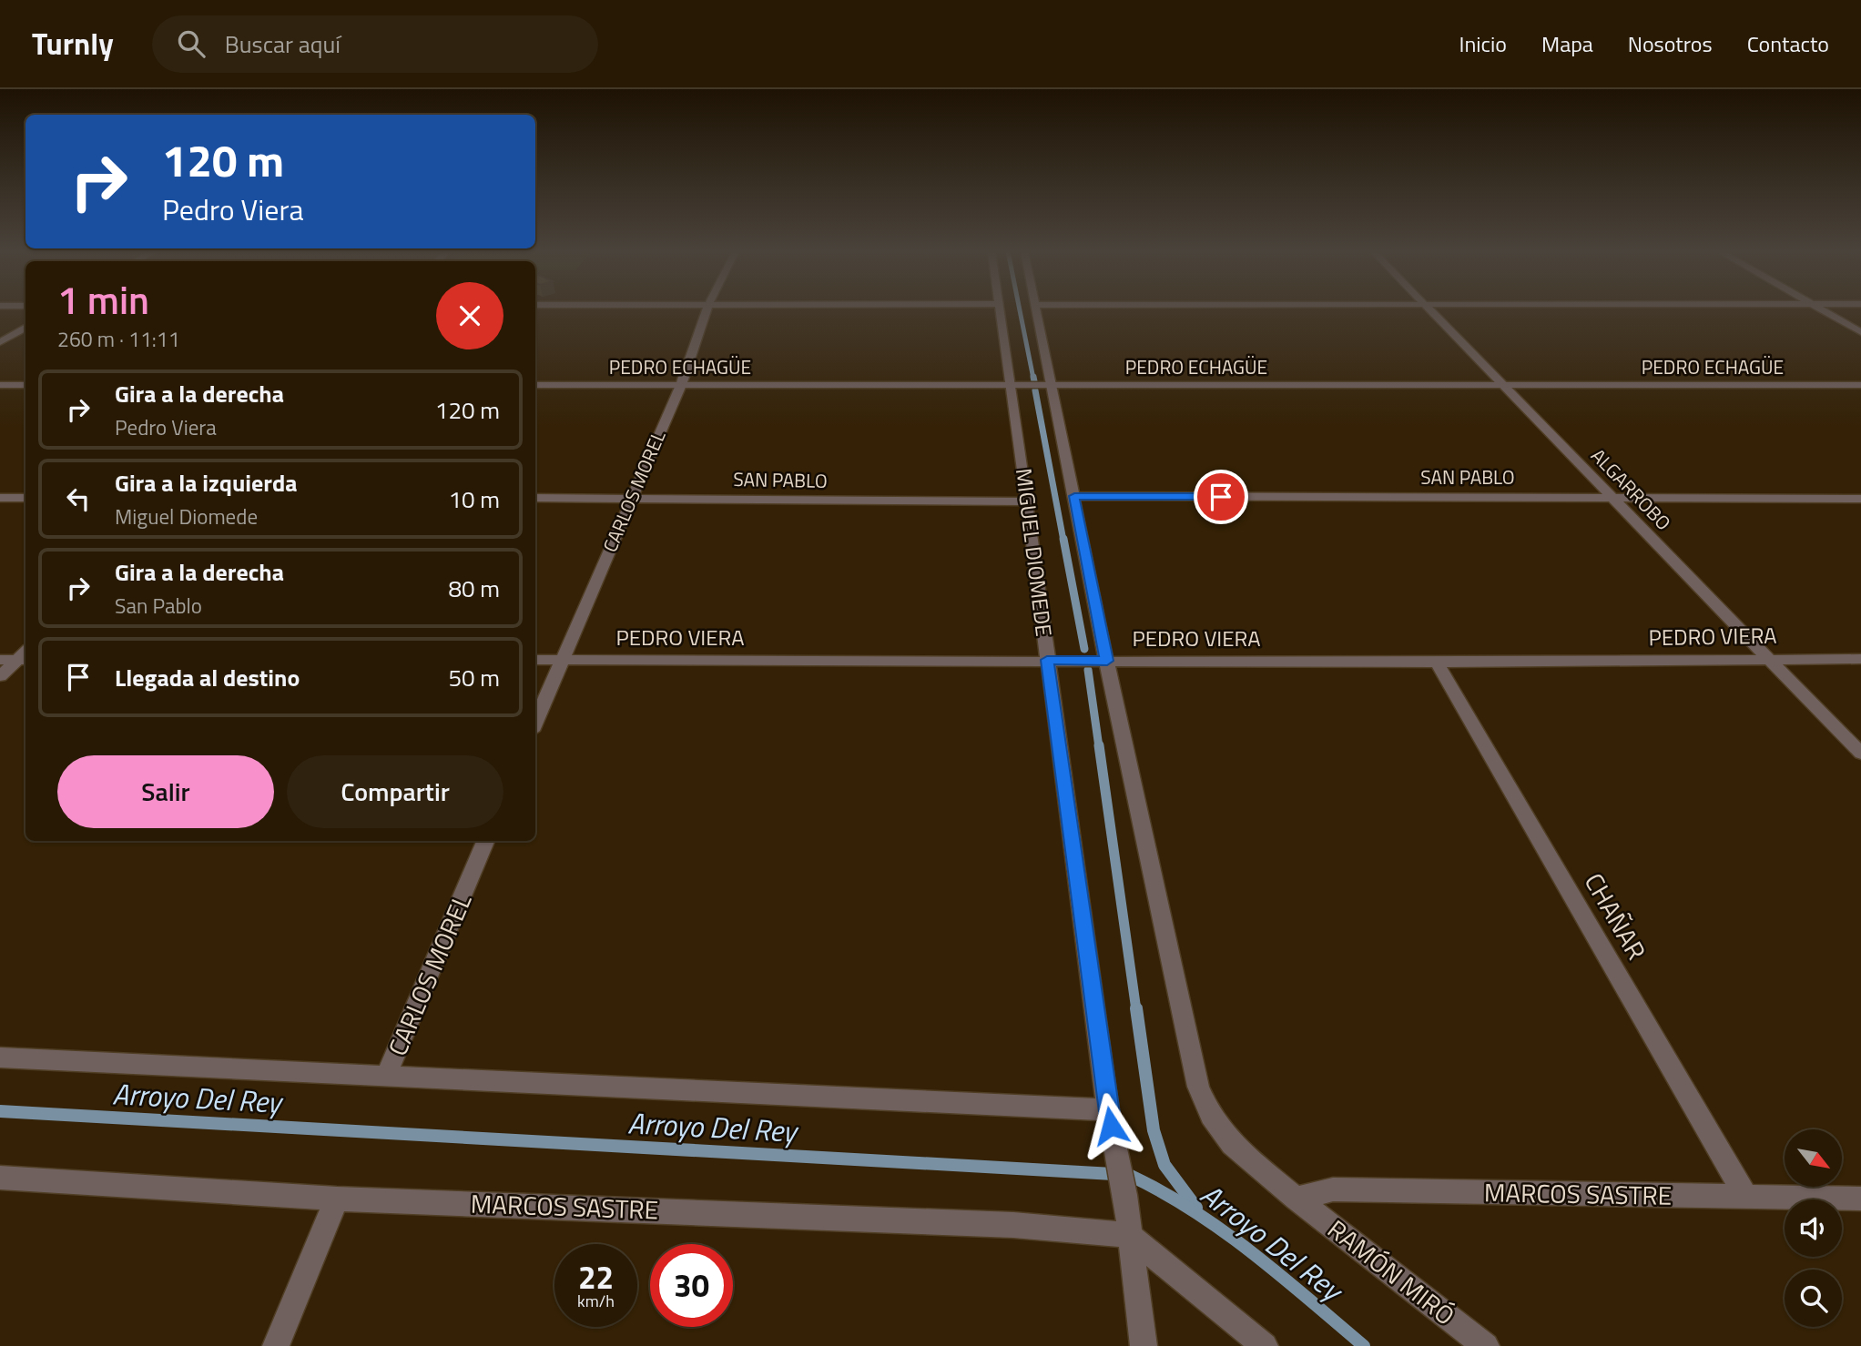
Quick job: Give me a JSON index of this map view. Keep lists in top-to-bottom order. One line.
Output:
{"streets":{"street":["PEDRO ECHAGÜE","SAN PABLO","ALGARROBO","CARLOS MOREL","MIGUEL DIOMEDE","PEDRO VIERA","CHAÑAR","MARCOS SASTRE","RAMÓN MIRÓ"]},"crossings":[["PEDRO ECHAGÜE","ALGARROBO"],["PEDRO ECHAGÜE","CARLOS MOREL"],["PEDRO ECHAGÜE","MIGUEL DIOMEDE"],["SAN PABLO","ALGARROBO"],["SAN PABLO","CARLOS MOREL"],["SAN PABLO","MIGUEL DIOMEDE"],["ALGARROBO","PEDRO VIERA"],["CARLOS MOREL","PEDRO VIERA"],["MIGUEL DIOMEDE","PEDRO VIERA"],["MIGUEL DIOMEDE","MARCOS SASTRE"],["MIGUEL DIOMEDE","RAMÓN MIRÓ"],["PEDRO VIERA","CHAÑAR"],["CHAÑAR","MARCOS SASTRE"],["MARCOS SASTRE","RAMÓN MIRÓ"]],"water":["Arroyo Del Rey"],"north":"bottom right","page":{"header":"Turnly","search":"Buscar aquí","nav":["Inicio","Mapa","Nosotros","Contacto"],"turn":["120 m","Pedro Viera"],"heading":["1 min","260 m · 11:11"],"list":[{"name":"Gira a la derecha","note":"Pedro Viera","value":"120 m"},{"name":"Gira a la izquierda","note":"Miguel Diomede","value":"10 m"},{"name":"Gira a la derecha","note":"San Pablo","value":"80 m"},{"name":"Llegada al destino","value":"50 m"}],"buttons":["Salir","Compartir"],"speed":"22 km/h","limit":"30"}}
